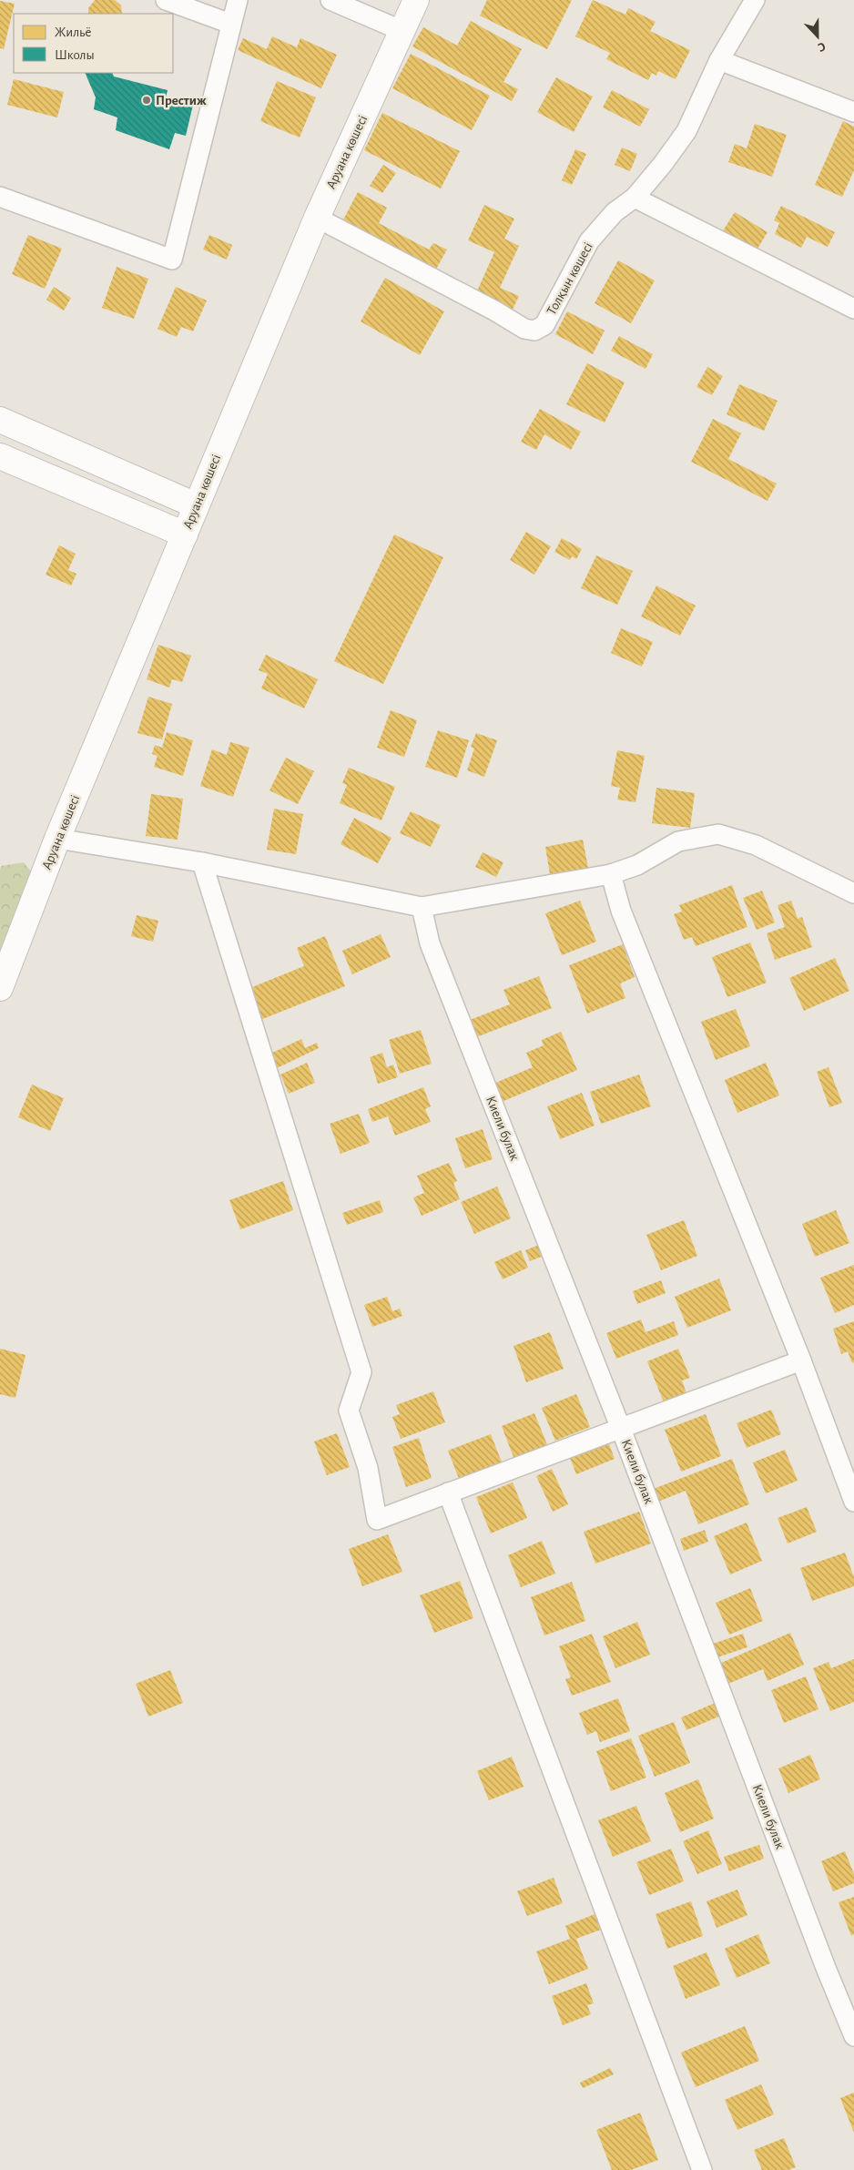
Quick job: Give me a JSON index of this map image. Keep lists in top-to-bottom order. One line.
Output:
{"streets":{"street":["Аруана көшесі","Толқын көшесі","Киели булак"]},"crossings":[["Аруана көшесі","Толқын көшесі"]],"places":["Престиж"],"legend":["Жильё","Школы"],"north":"bottom"}
